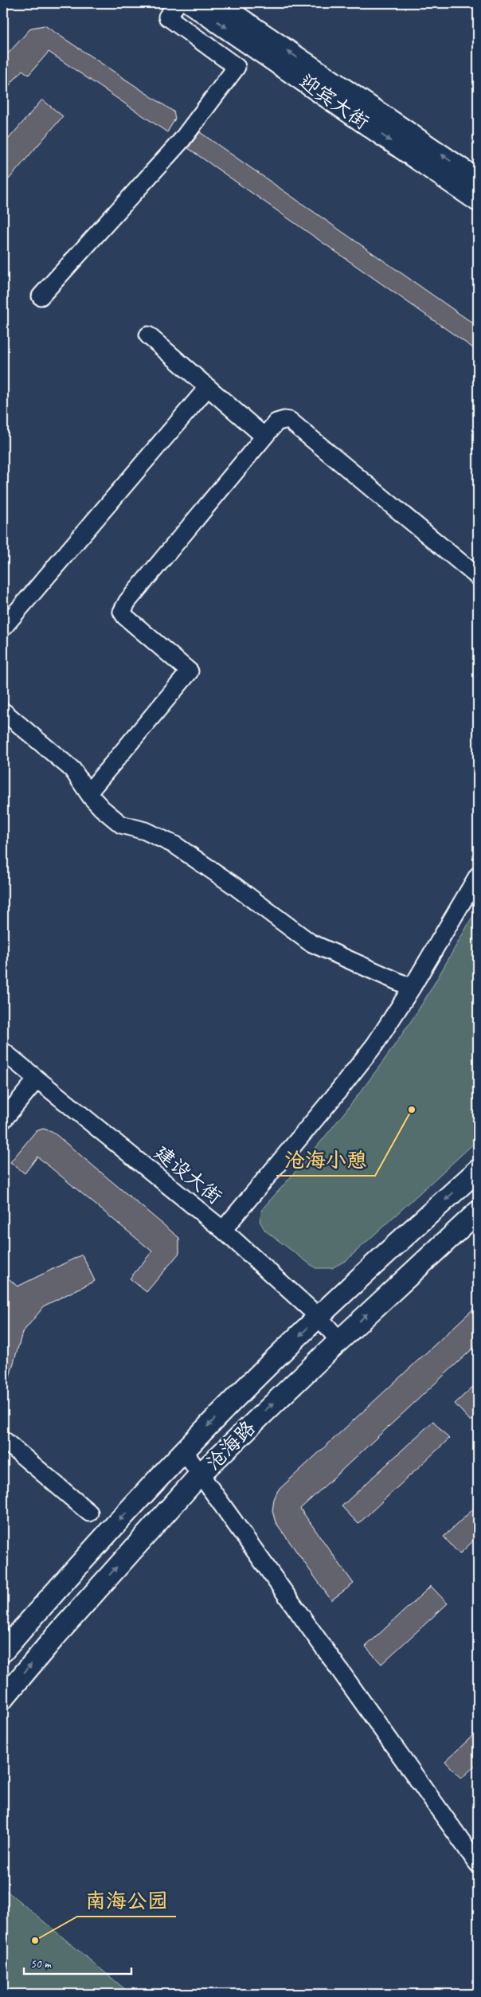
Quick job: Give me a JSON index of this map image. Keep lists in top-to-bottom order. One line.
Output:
{"streets":{"main road":["迎宾大街","沧海路"],"street":["建设大街"]},"crossings":[["建设大街","沧海路"]],"places":["沧海小憩","南海公园"],"scale_bar":"50 m"}
